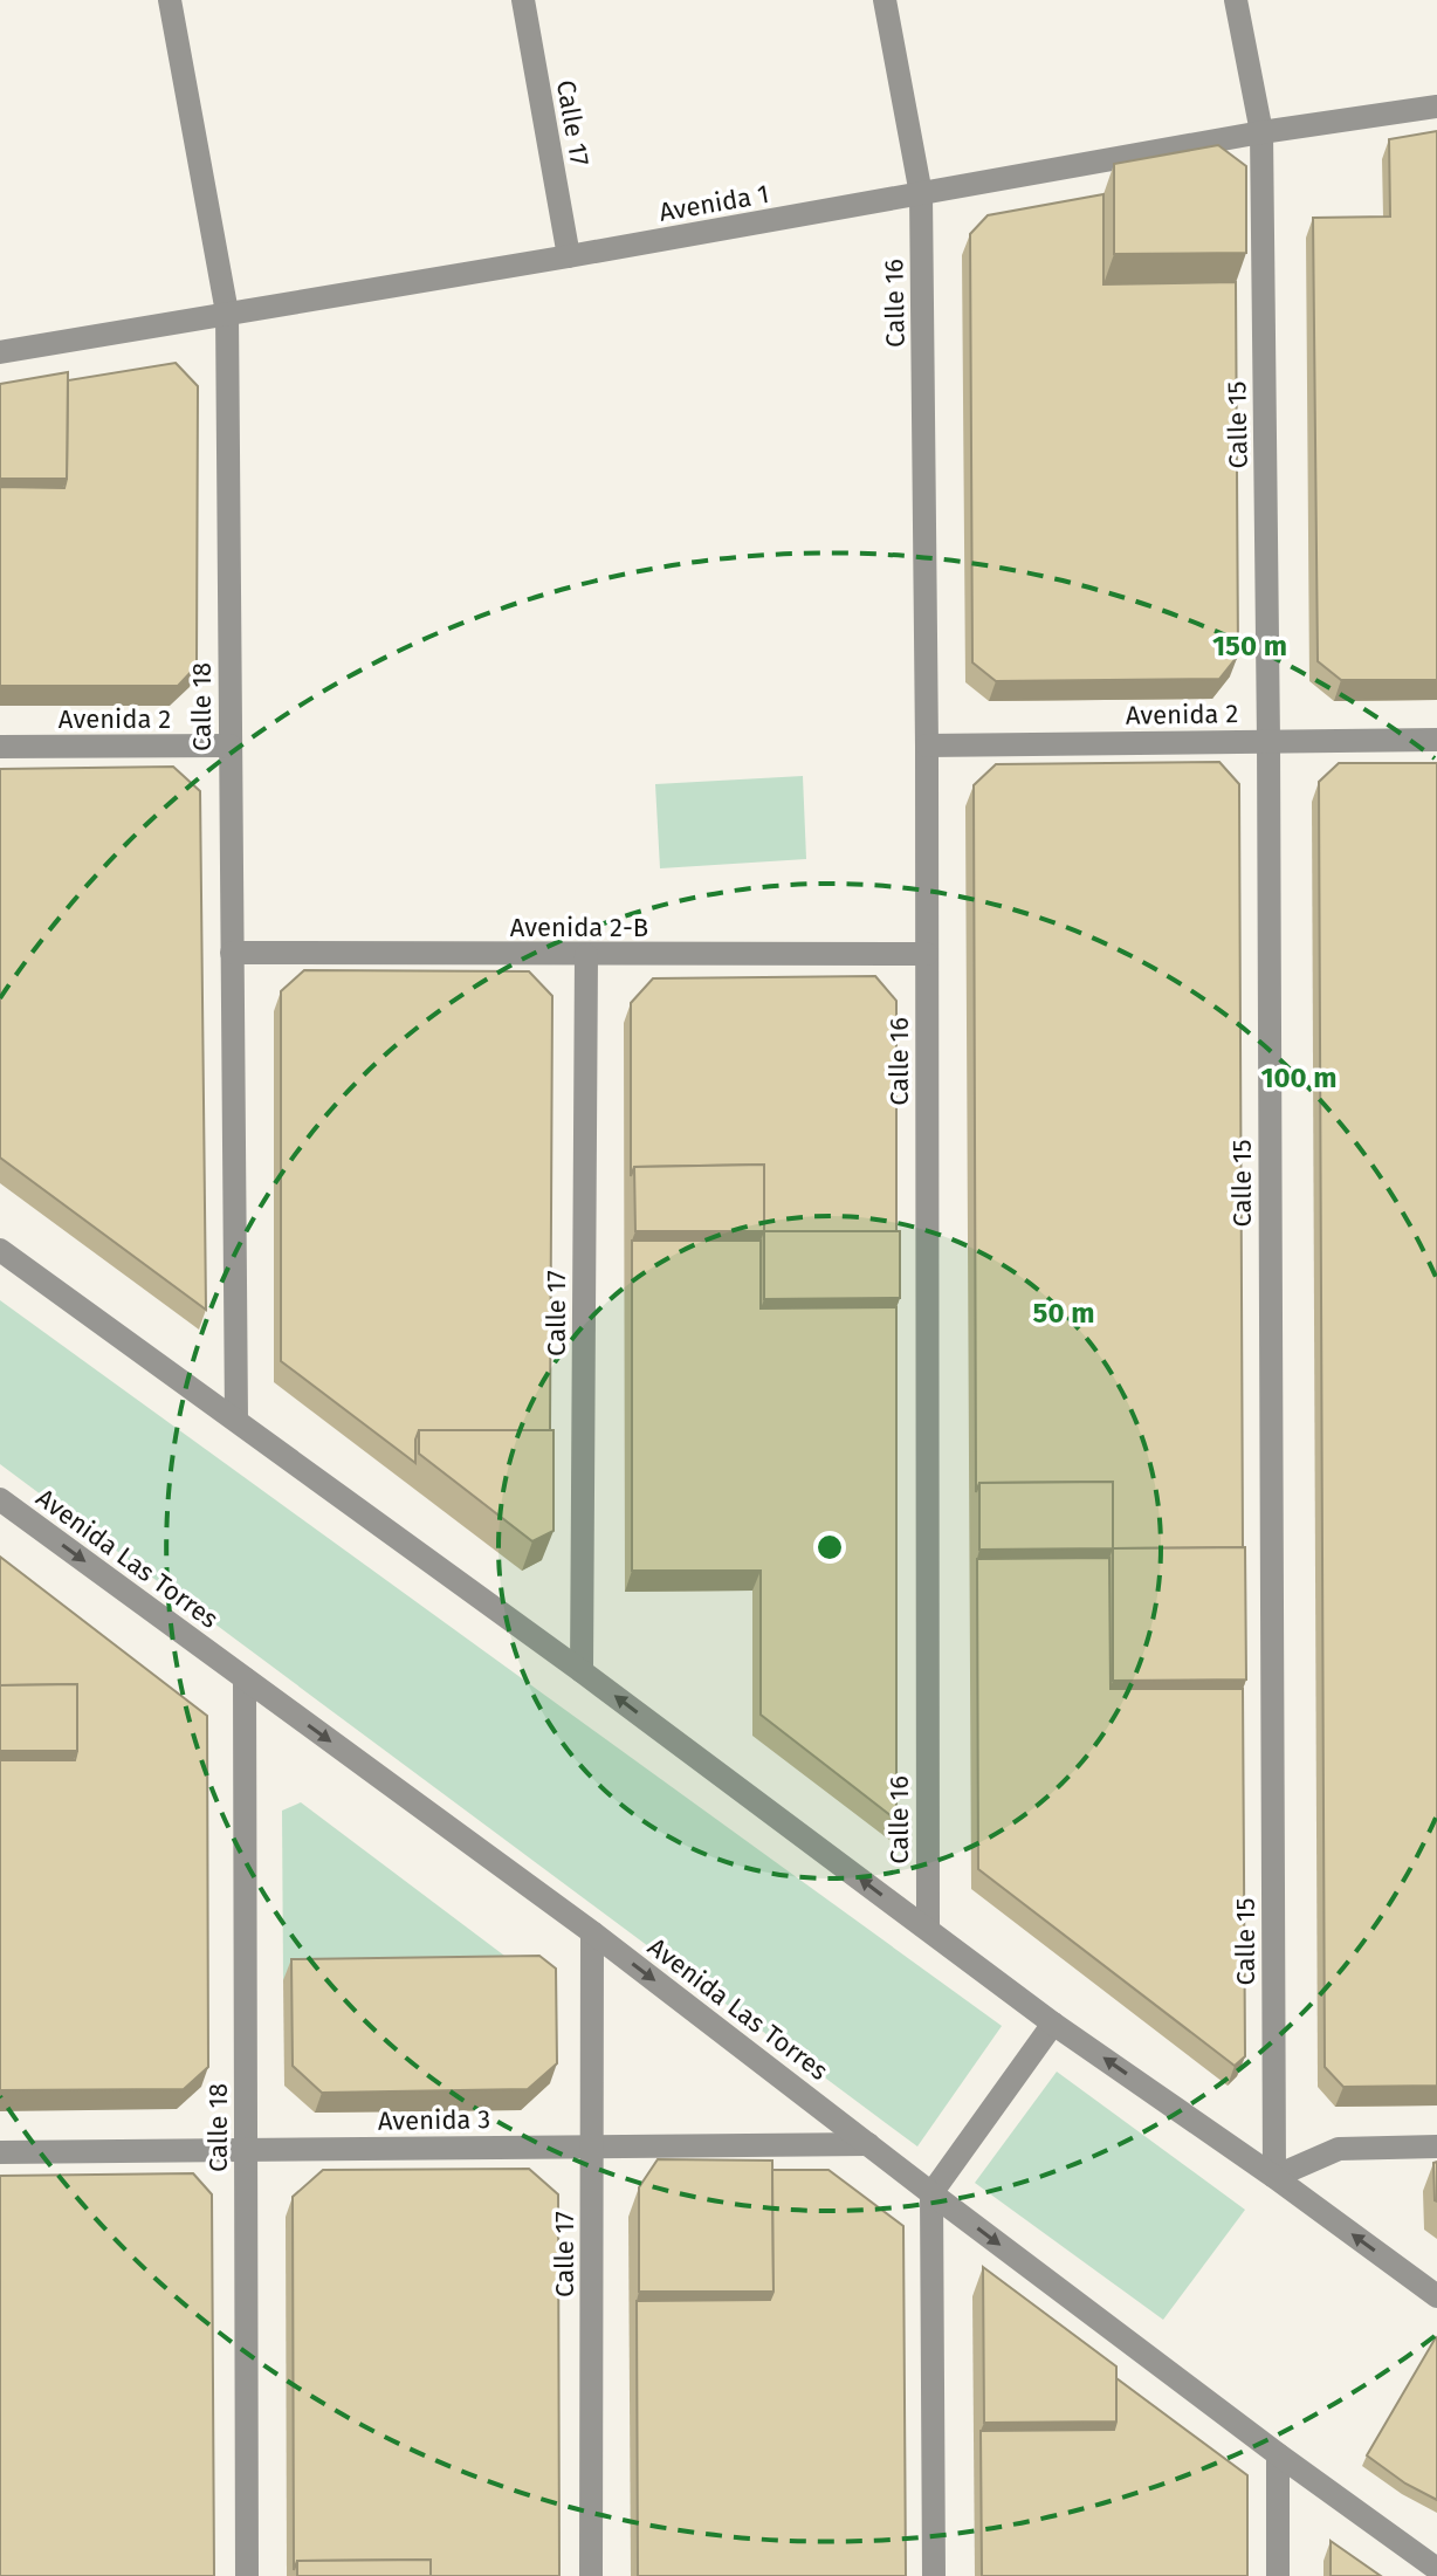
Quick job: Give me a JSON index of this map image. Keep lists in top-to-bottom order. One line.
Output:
{"streets":{"street":["Calle 17","Avenida 1","Calle 16","Calle 15","Calle 18","Avenida 2","Avenida 2-B","Avenida Las Torres","Avenida 3"]},"crossings":[["Calle 17","Avenida 1"],["Calle 17","Avenida 2-B"],["Calle 17","Avenida Las Torres"],["Calle 17","Avenida 3"],["Avenida 1","Calle 16"],["Avenida 1","Calle 15"],["Avenida 1","Calle 18"],["Calle 16","Avenida 2"],["Calle 16","Avenida 2-B"],["Calle 15","Avenida 2"],["Calle 18","Avenida 2"],["Calle 18","Avenida 2-B"],["Calle 18","Avenida Las Torres"],["Calle 18","Avenida 3"],["Avenida Las Torres","Avenida 3"]],"rings":["150 m","100 m","50 m"]}
